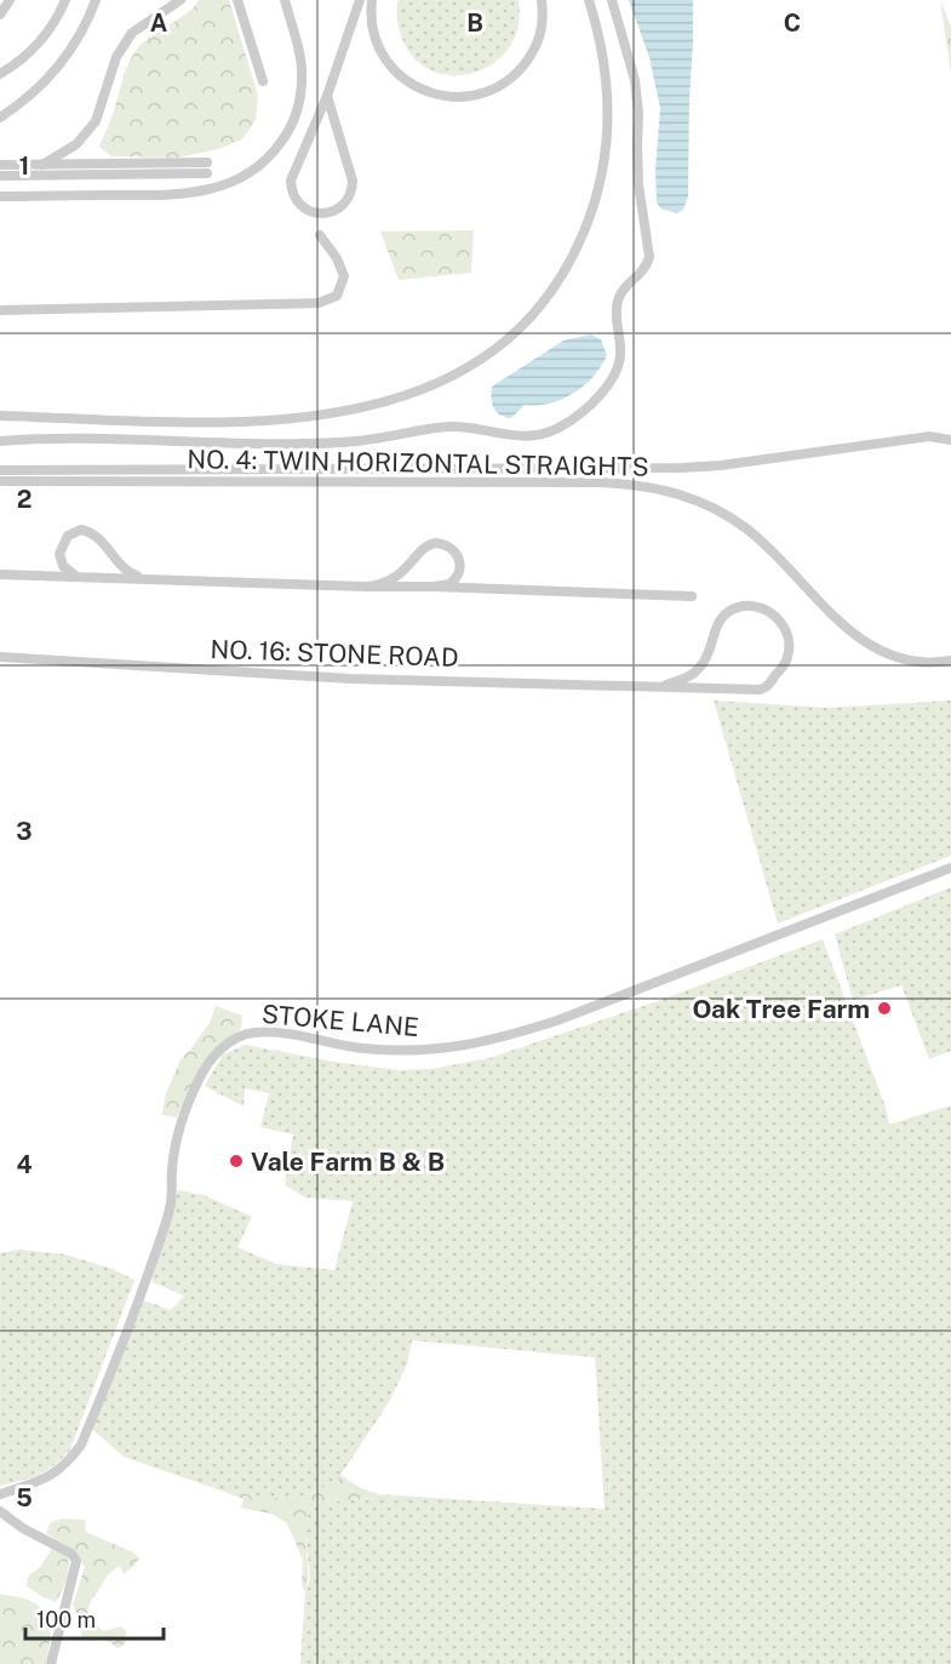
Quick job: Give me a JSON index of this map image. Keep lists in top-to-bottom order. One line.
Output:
{"streets":{"street":["NO. 4: TWIN HORIZONTAL STRAIGHTS","NO. 16: STONE ROAD","STOKE LANE"]},"places":["Oak Tree Farm","Vale Farm B & B"],"scale_bar":"100 m","grid":{"columns":["A","B","C"],"rows":["1","2","3","4","5"]}}
